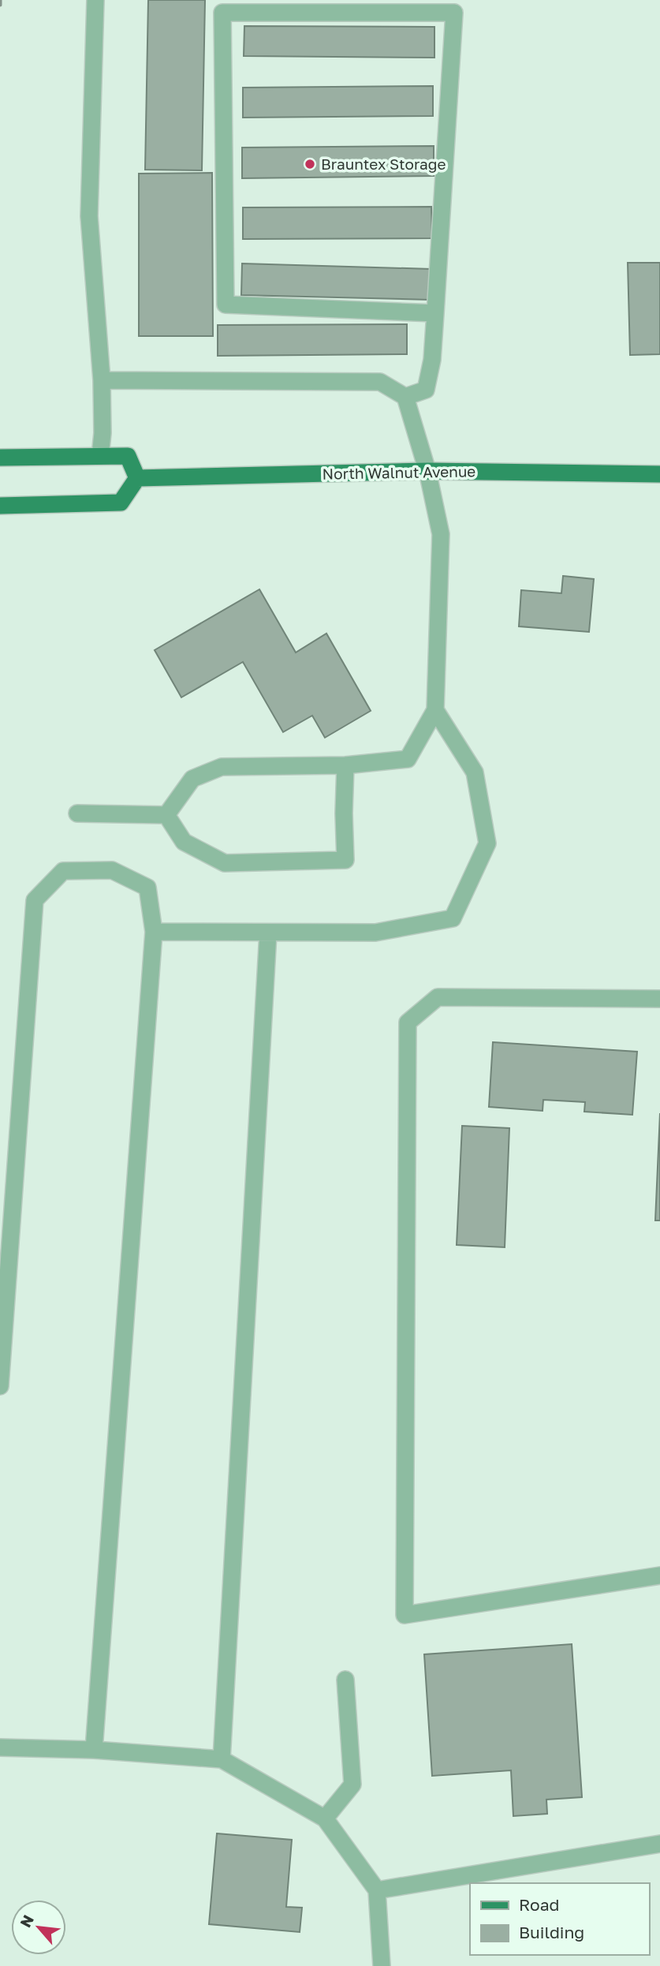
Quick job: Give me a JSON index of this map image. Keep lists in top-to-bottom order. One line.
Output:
{"streets":{"main road":["North Walnut Avenue"]},"places":["Brauntex Storage"],"legend":["Road","Building"],"north":"top left"}
